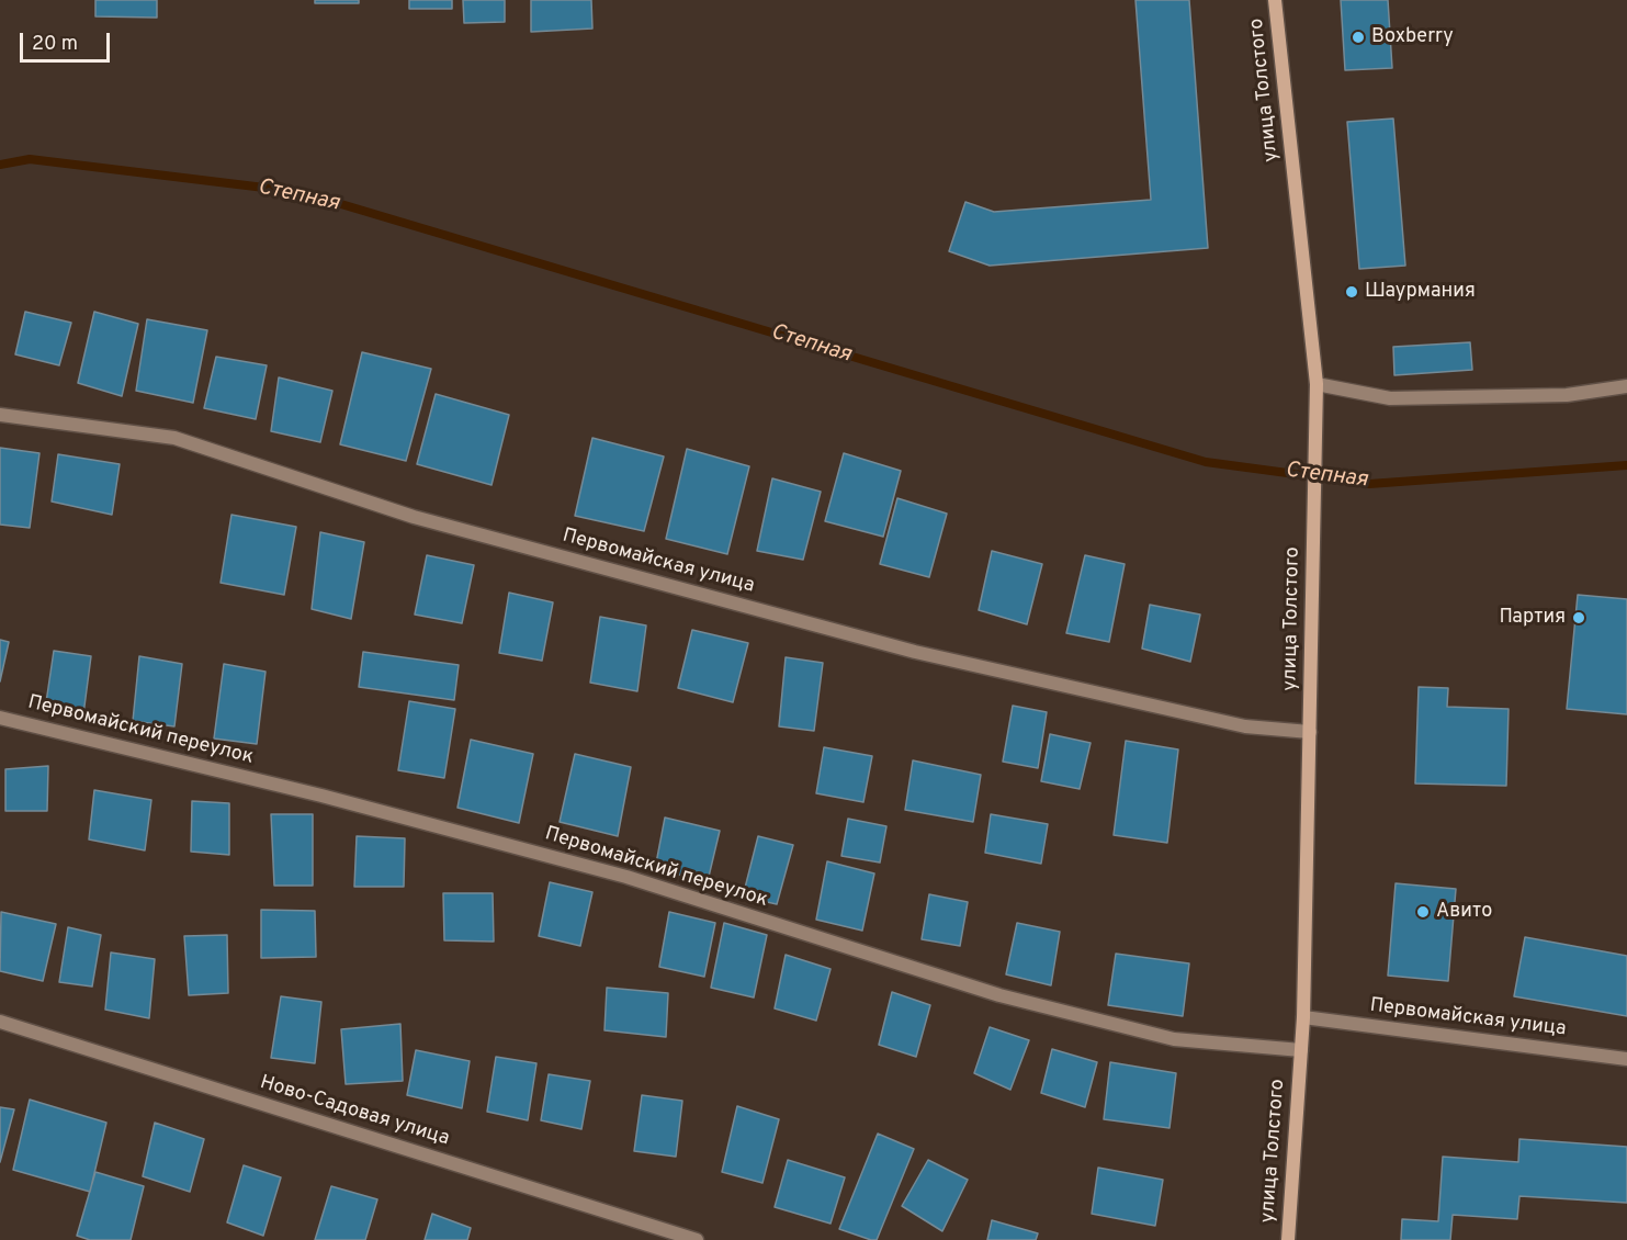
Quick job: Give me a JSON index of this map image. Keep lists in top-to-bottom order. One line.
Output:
{"streets":{"main road":["улица Толстого"],"street":["Первомайская улица","Первомайский переулок","Ново-Садовая улица"]},"crossings":[["улица Толстого","Первомайская улица"],["улица Толстого","Первомайский переулок"]],"water":["Степная"],"places":["Boxberry","Шаурмания","Партия","Авито"],"scale_bar":"20 m"}
